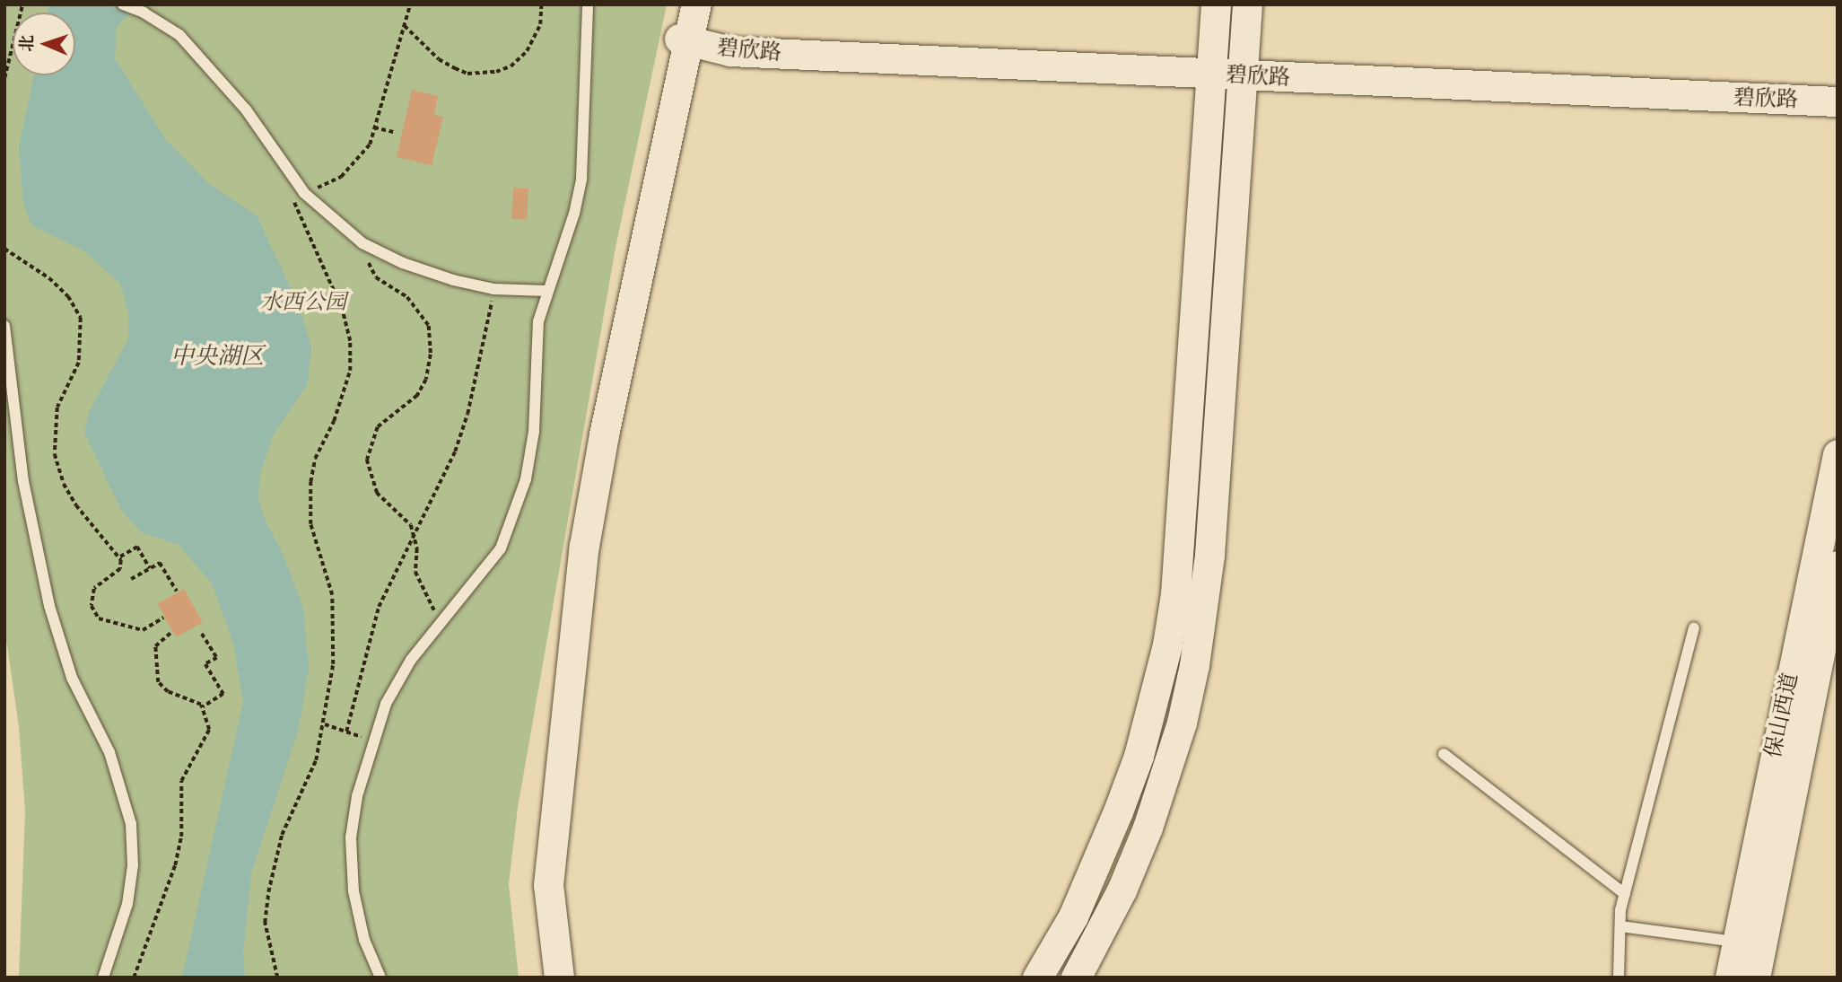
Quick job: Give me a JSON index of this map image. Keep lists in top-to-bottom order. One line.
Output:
{"streets":{"street":["碧欣路","保山西道"]},"water":["中央湖区"],"parks":["水西公园"],"north":"left"}
